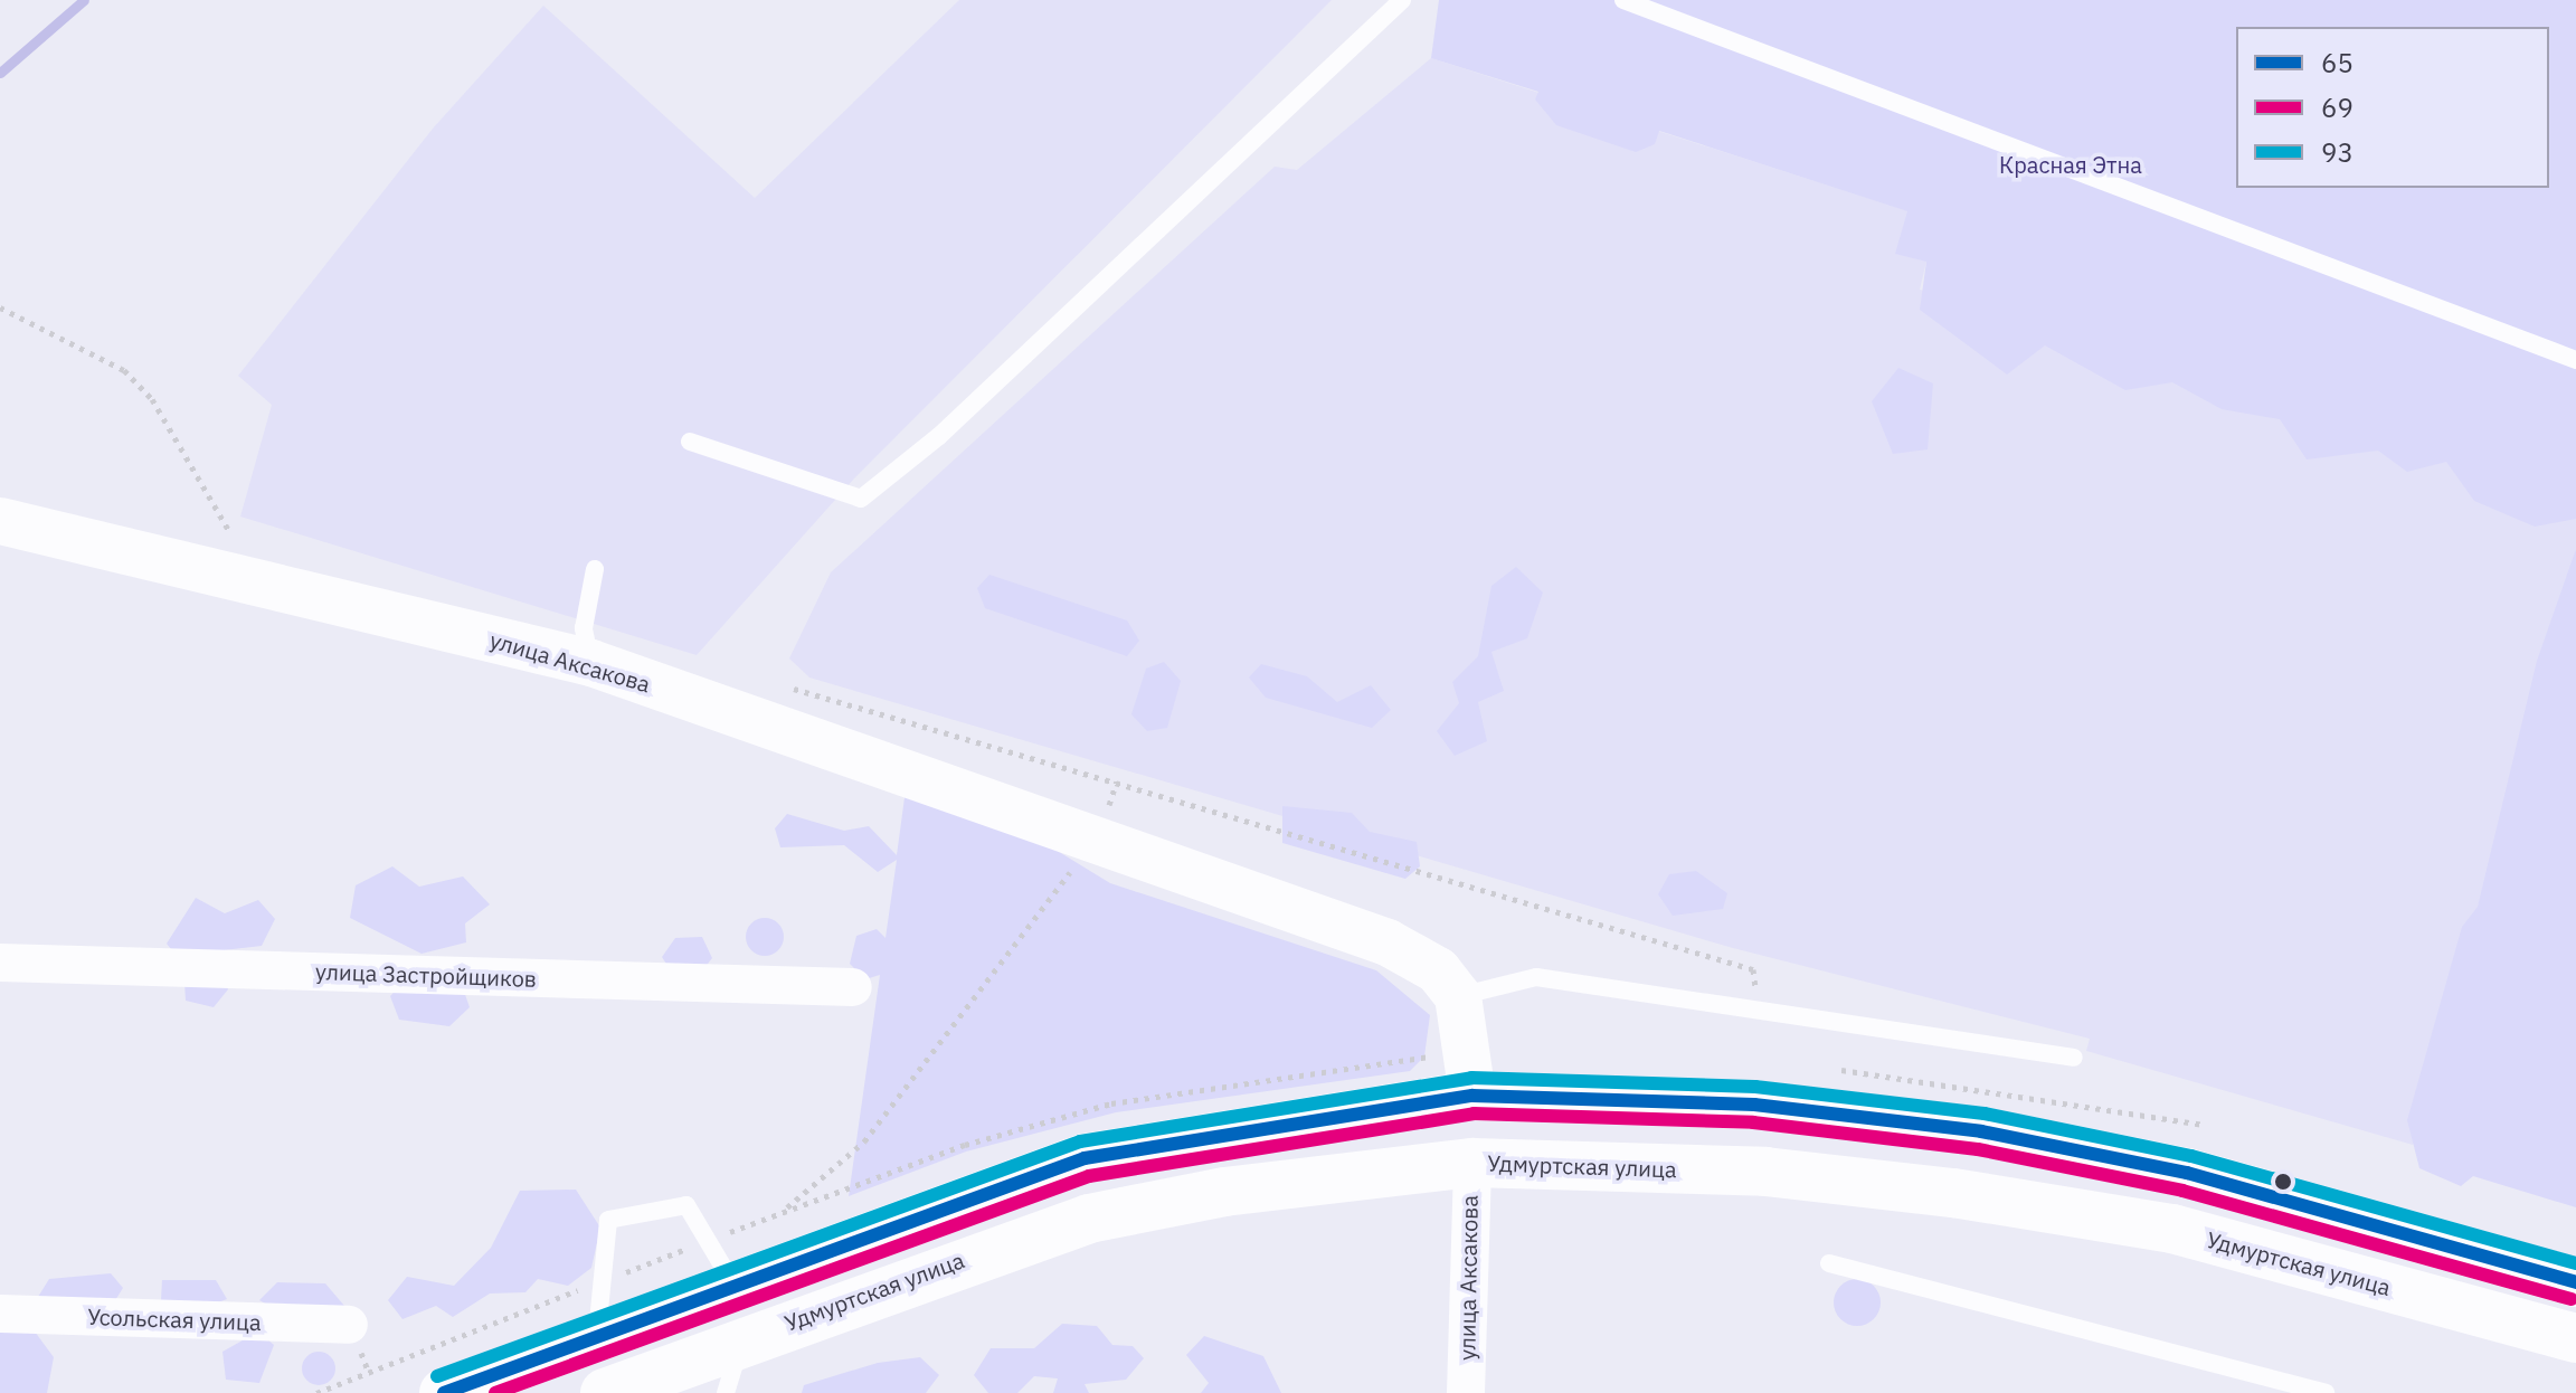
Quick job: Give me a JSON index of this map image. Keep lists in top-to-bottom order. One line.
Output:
{"streets":{"main road":["Удмуртская улица"],"street":["улица Аксакова","улица Застройщиков","Усольская улица"]},"crossings":[["улица Аксакова","Удмуртская улица"]],"parks":["Красная Этна"],"lines":["transit line 93","transit line 65","transit line 69"],"legend":["65","69","93"]}
